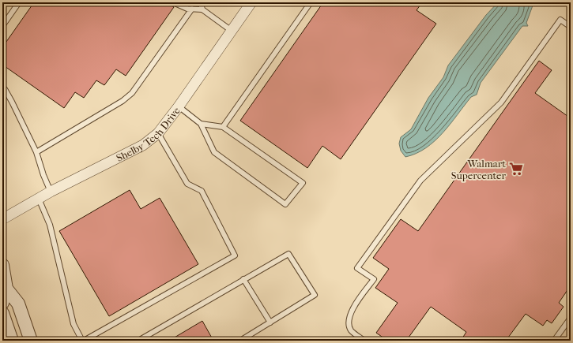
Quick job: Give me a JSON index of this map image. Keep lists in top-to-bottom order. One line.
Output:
{"streets":{"street":["Shelby Tech Drive"]},"places":{"supermarket":["Walmart Supercenter"]}}
